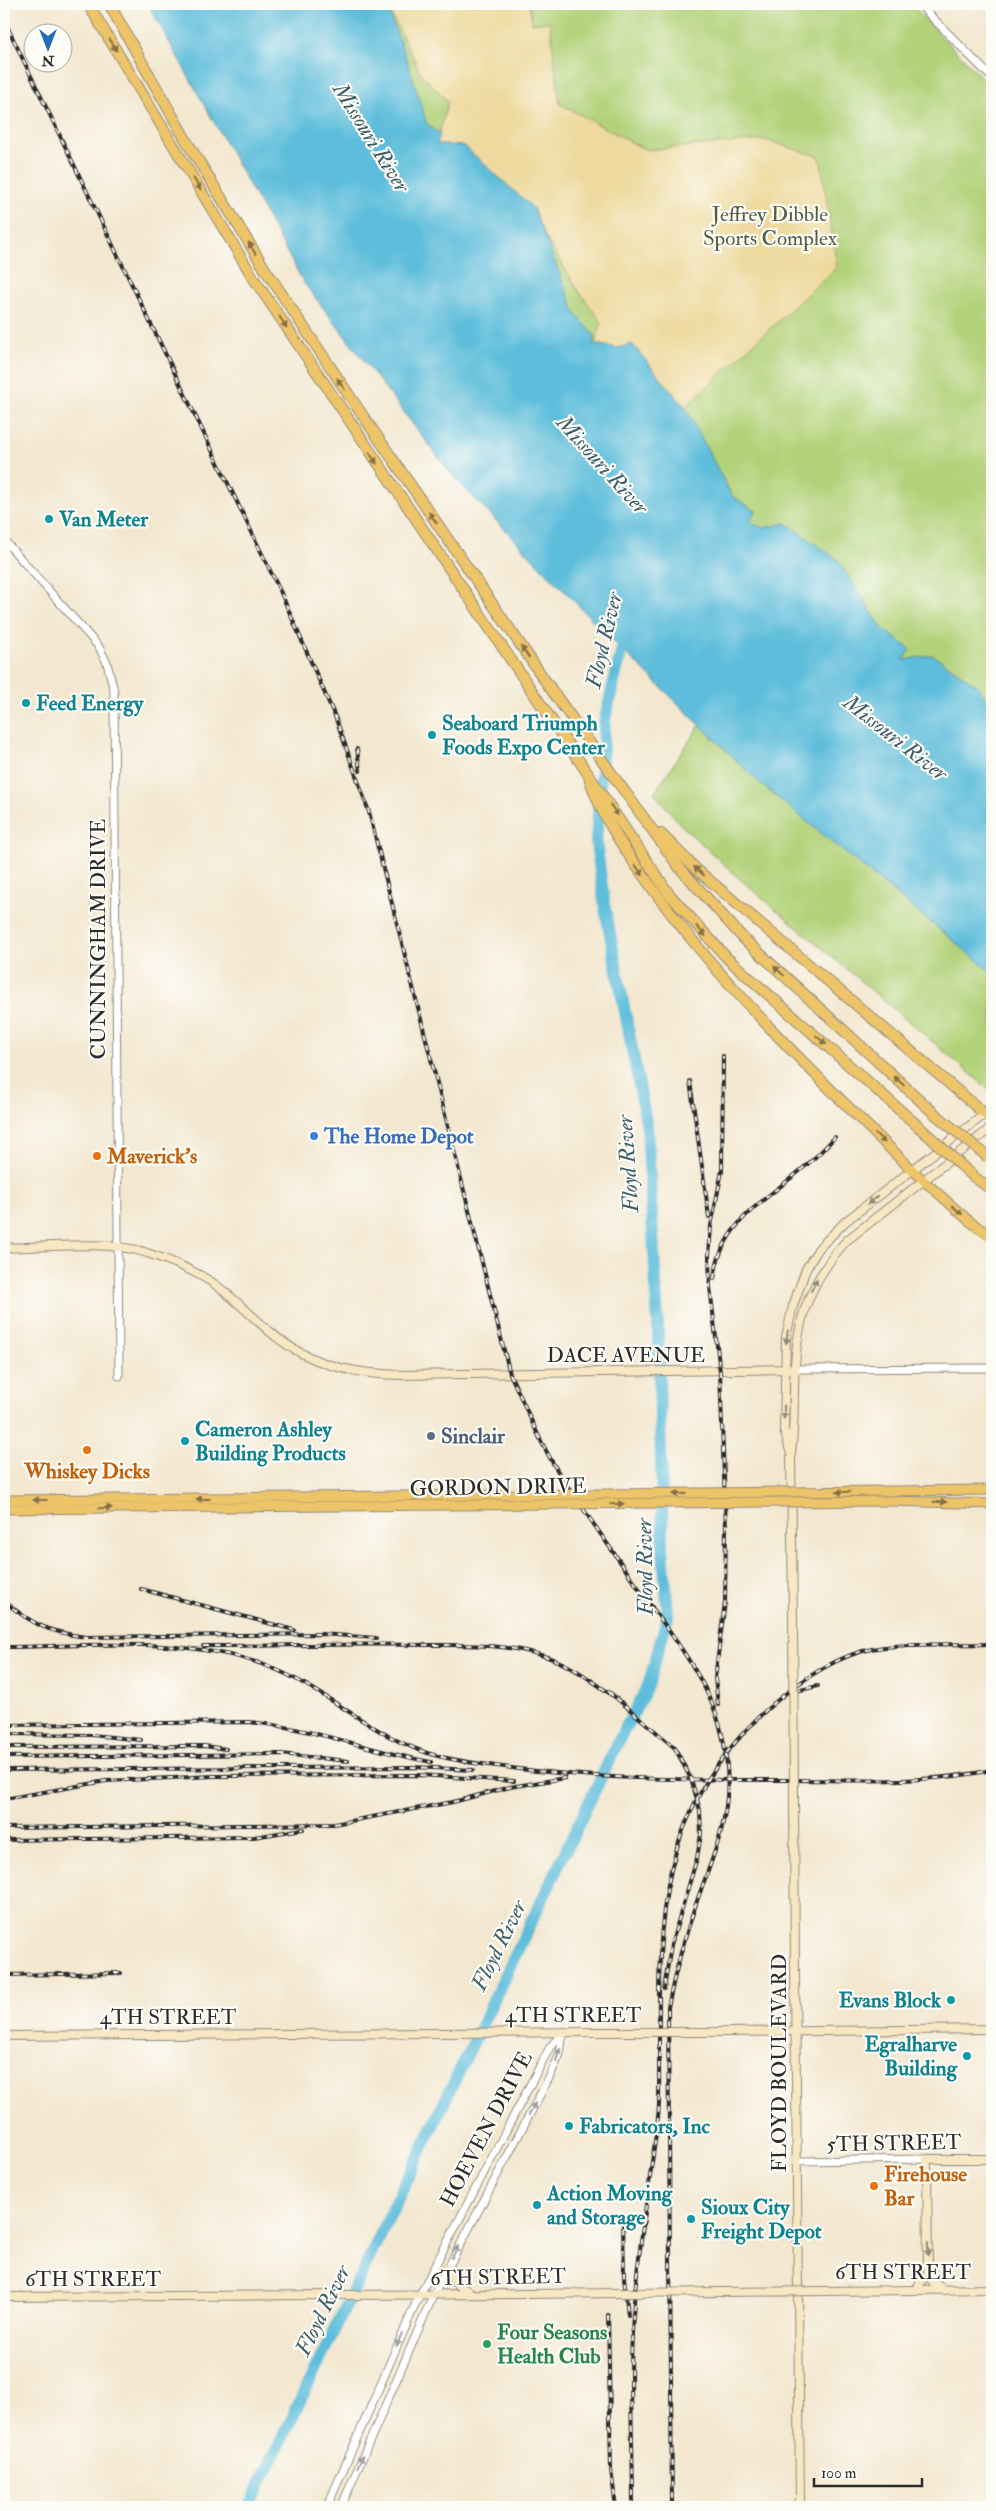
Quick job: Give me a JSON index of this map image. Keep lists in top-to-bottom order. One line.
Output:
{"streets":{"main road":["DACE AVENUE","GORDON DRIVE","4TH STREET","FLOYD BOULEVARD","5TH STREET","6TH STREET"],"street":["CUNNINGHAM DRIVE","HOEVEN DRIVE"]},"crossings":[["CUNNINGHAM DRIVE","DACE AVENUE"],["4TH STREET","FLOYD BOULEVARD"],["4TH STREET","HOEVEN DRIVE"],["FLOYD BOULEVARD","5TH STREET"],["HOEVEN DRIVE","6TH STREET"]],"water":["Missouri River","Floyd River"],"parks":["Jeffrey Dibble Sports Complex"],"places":["Van Meter","Feed Energy","Seaboard Triumph Foods Expo Center","The Home Depot","Maverick's","Sinclair","Cameron Ashley Building Products","Whiskey Dicks","Evans Block","Egralharve Building","Fabricators, Inc","Firehouse Bar","Action Moving and Storage","Sioux City Freight Depot","Four Seasons Health Club"],"scale_bar":"100 m","north":"bottom"}
